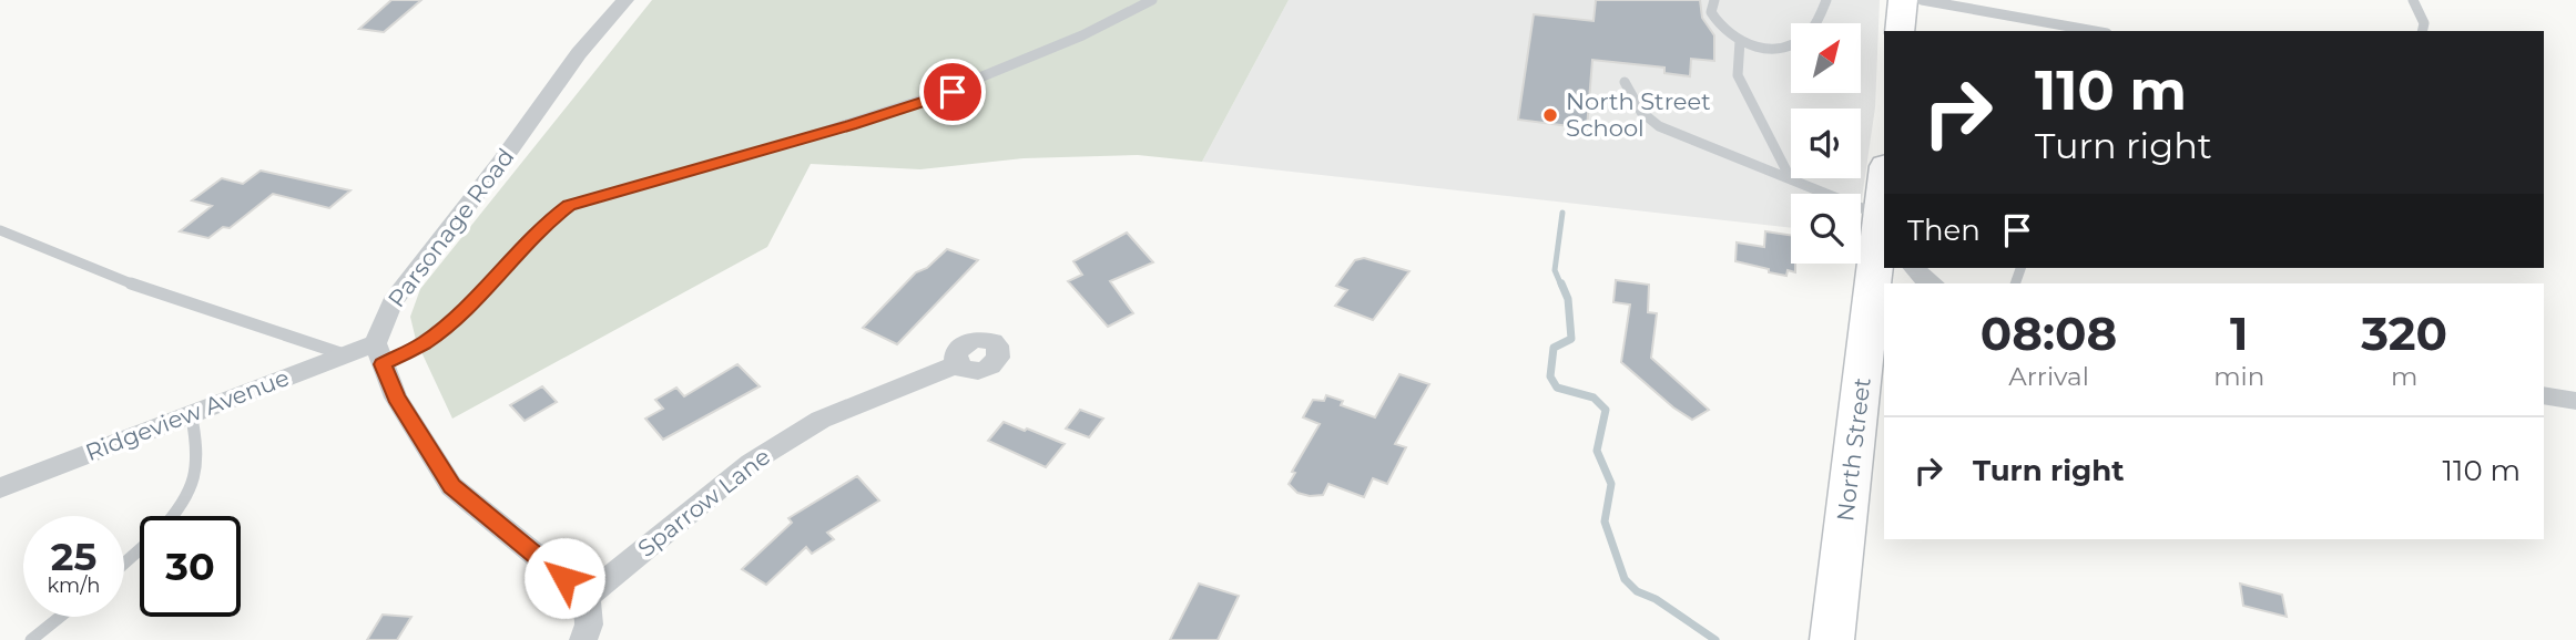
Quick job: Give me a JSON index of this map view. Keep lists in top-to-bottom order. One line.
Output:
{"streets":{"main road":["North Street"],"street":["Parsonage Road","Ridgeview Avenue","Sparrow Lane"]},"crossings":[["Parsonage Road","Ridgeview Avenue"]],"places":["North Street School"],"north":"top right","page":{"turn":["110 m","Turn right"],"then":"Then","eta":["08:08","Arrival","1","min","320","m"],"list":[{"name":"Turn right","value":"110 m"}],"speed":"25 km/h","limit":"30"}}
